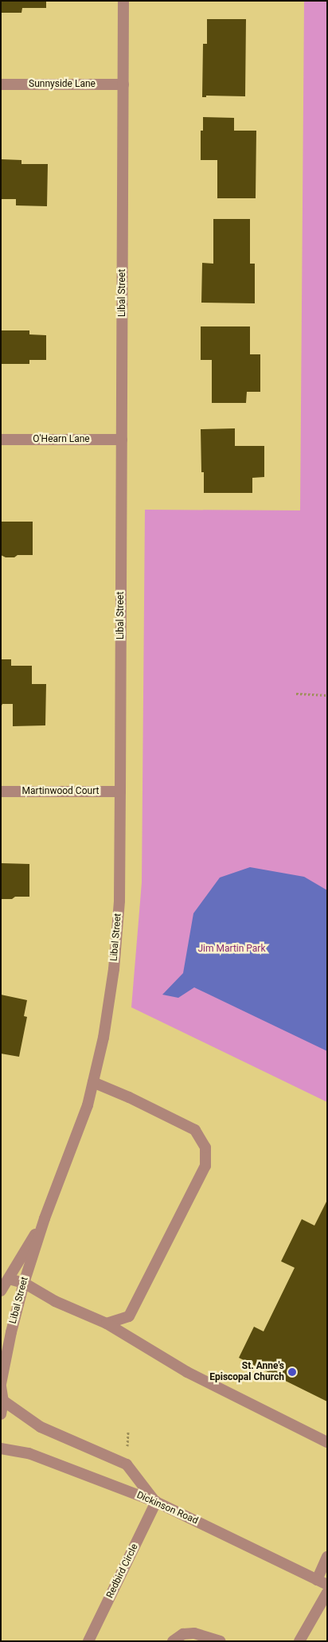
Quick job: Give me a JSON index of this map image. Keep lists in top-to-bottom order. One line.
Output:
{"streets":{"street":["Sunnyside Lane","Libal Street","O'Hearn Lane","Martinwood Court","Dickinson Road","Redbird Circle"]},"crossings":[["Sunnyside Lane","Libal Street"],["Libal Street","O'Hearn Lane"],["Libal Street","Martinwood Court"],["Dickinson Road","Redbird Circle"]],"parks":["Jim Martin Park"],"places":["St. Anne's Episcopal Church"]}
